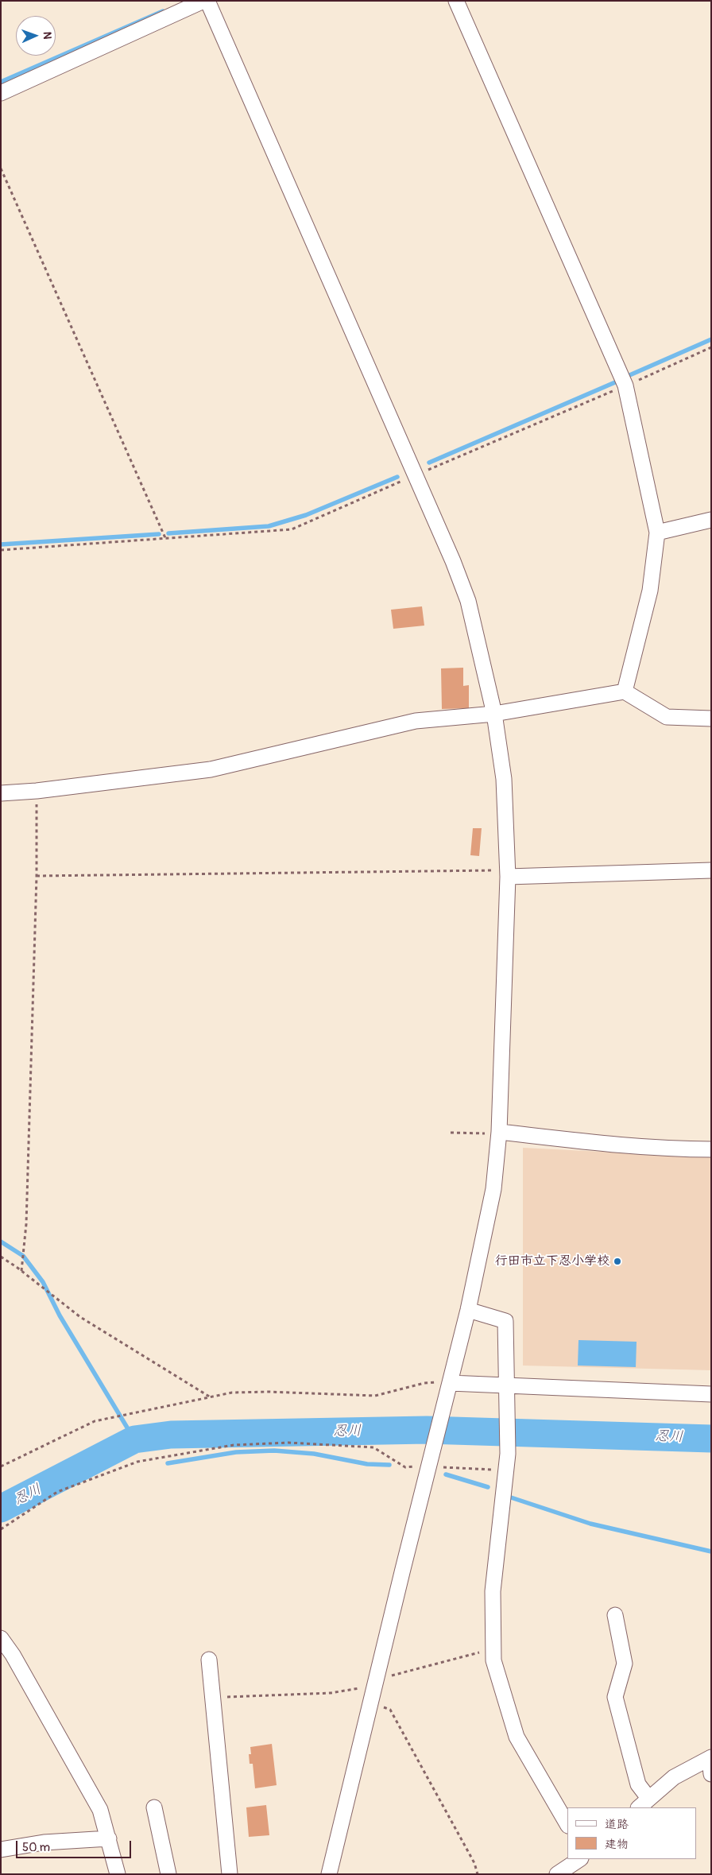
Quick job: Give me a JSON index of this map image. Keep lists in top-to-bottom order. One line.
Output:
{"water":["忍川"],"places":["行田市立下忍小学校"],"legend":["道路","建物"],"scale_bar":"50 m","north":"right"}
